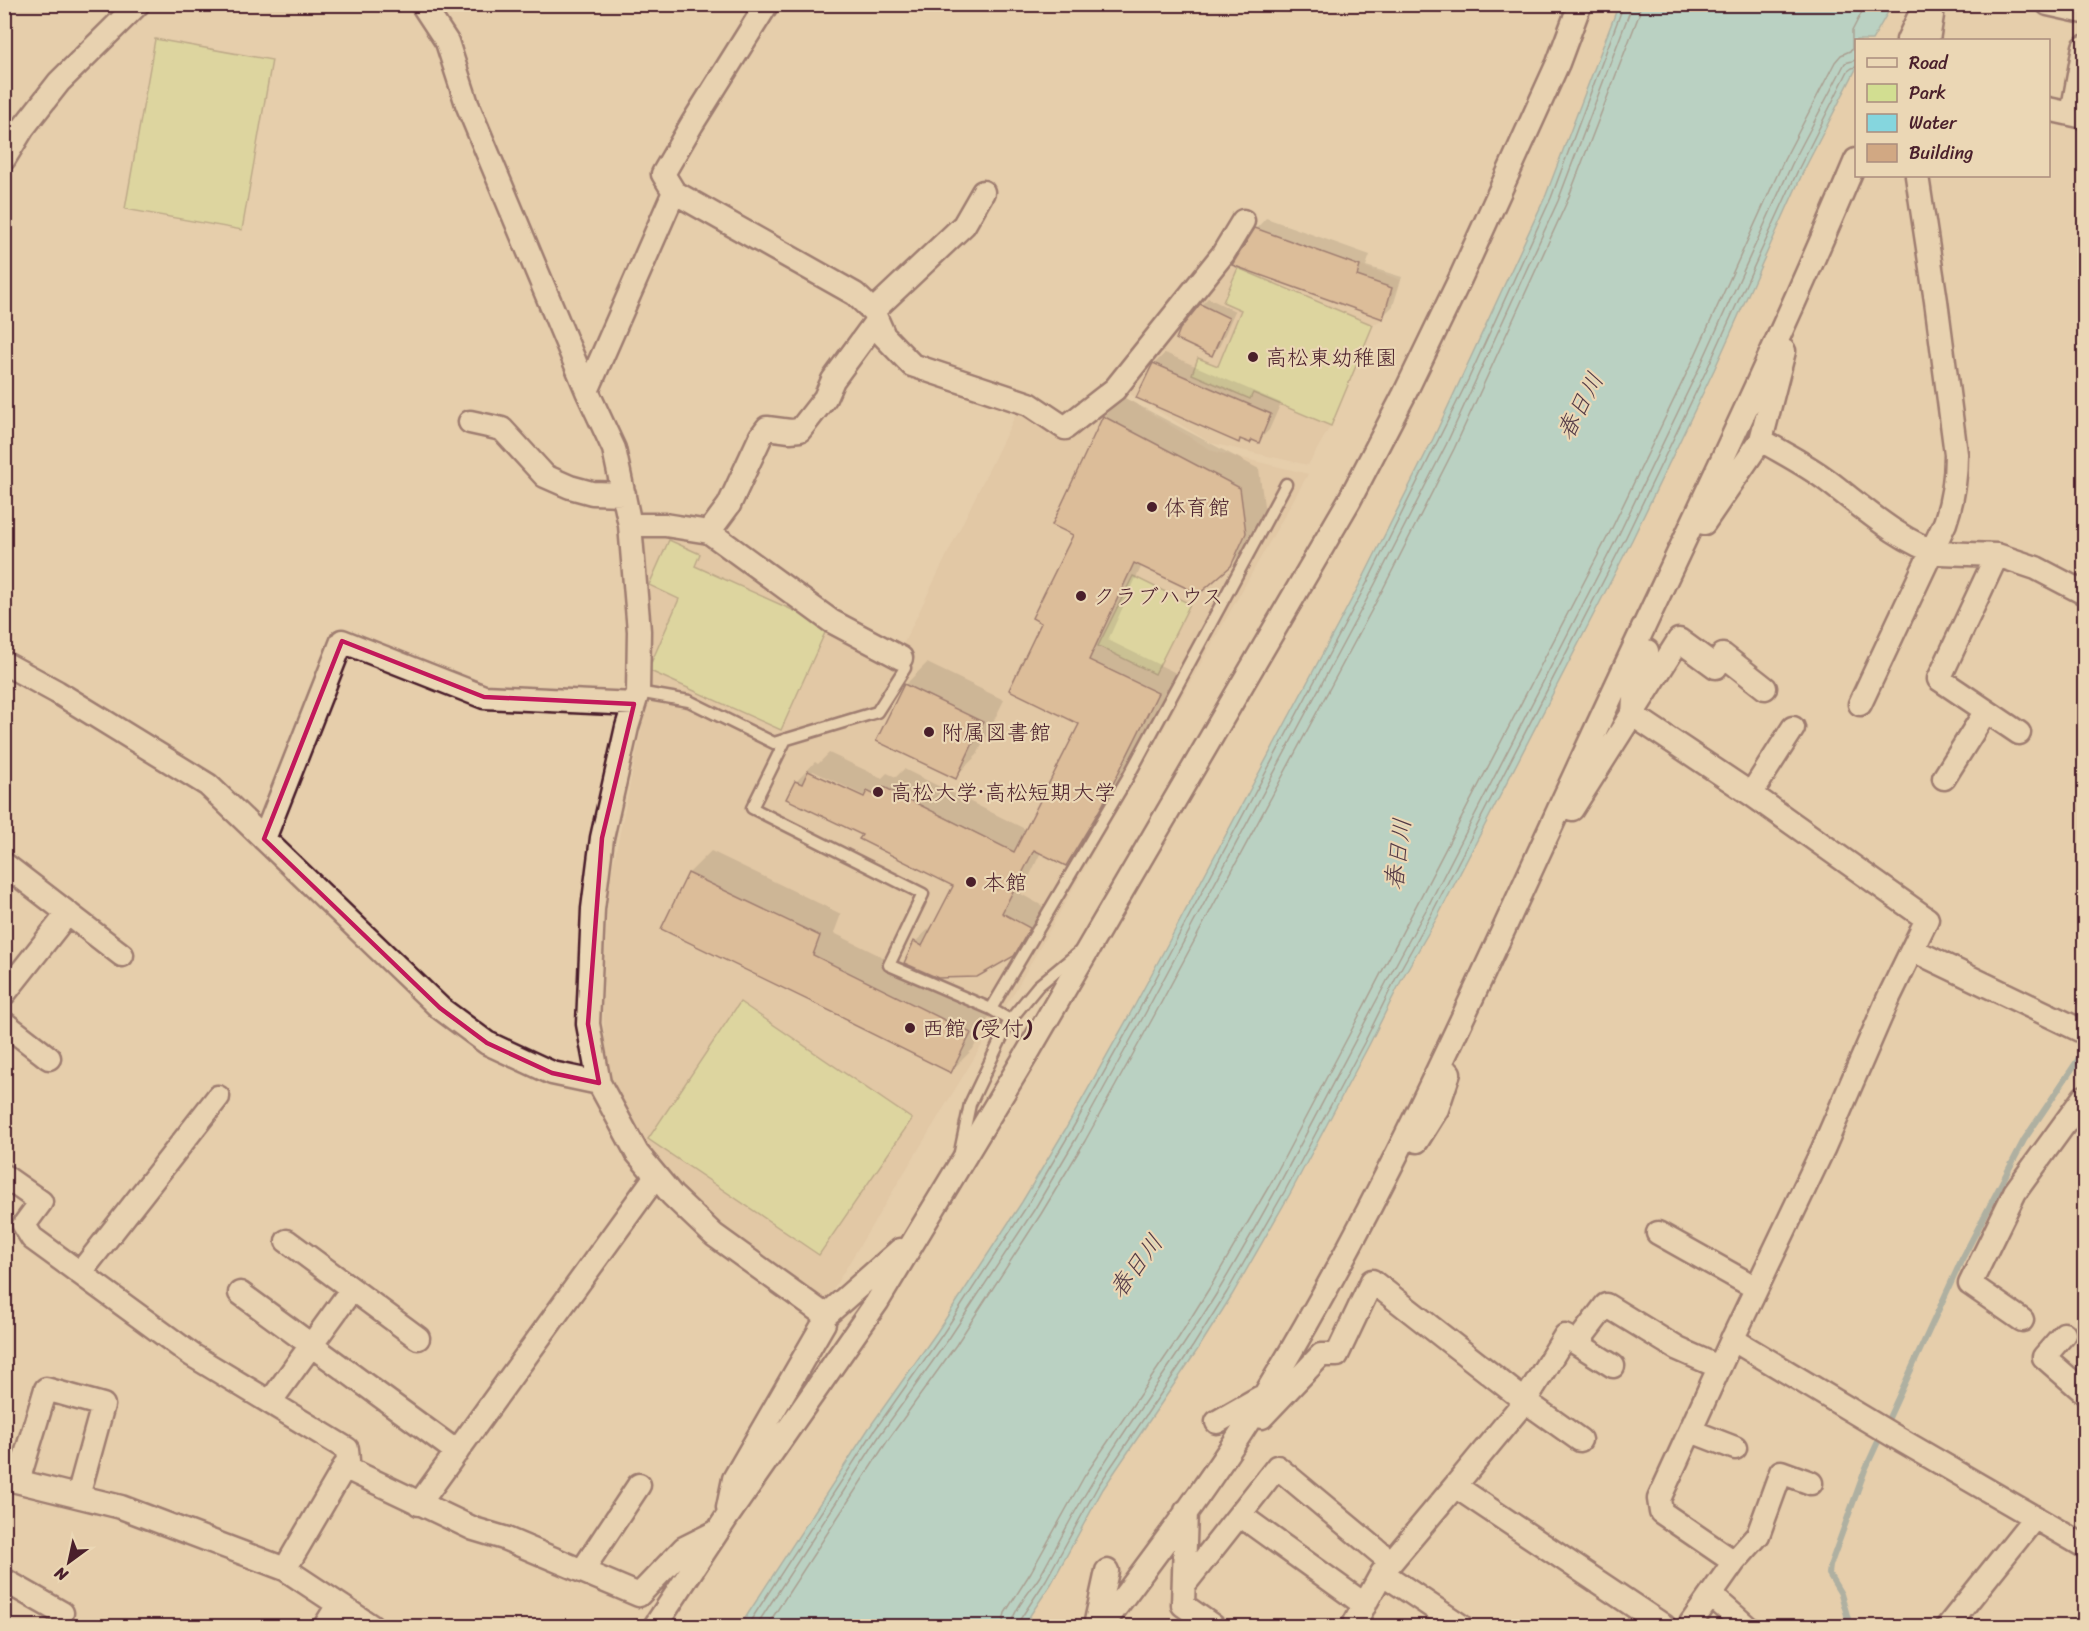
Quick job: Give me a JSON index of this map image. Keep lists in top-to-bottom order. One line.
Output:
{"water":["春日川"],"places":["高松東幼稚園","体育館","クラブハウス","附属図書館","高松大学·高松短期大学","本館","西館 (受付)"],"legend":["Road","Park","Water","Building"],"north":"bottom left"}
